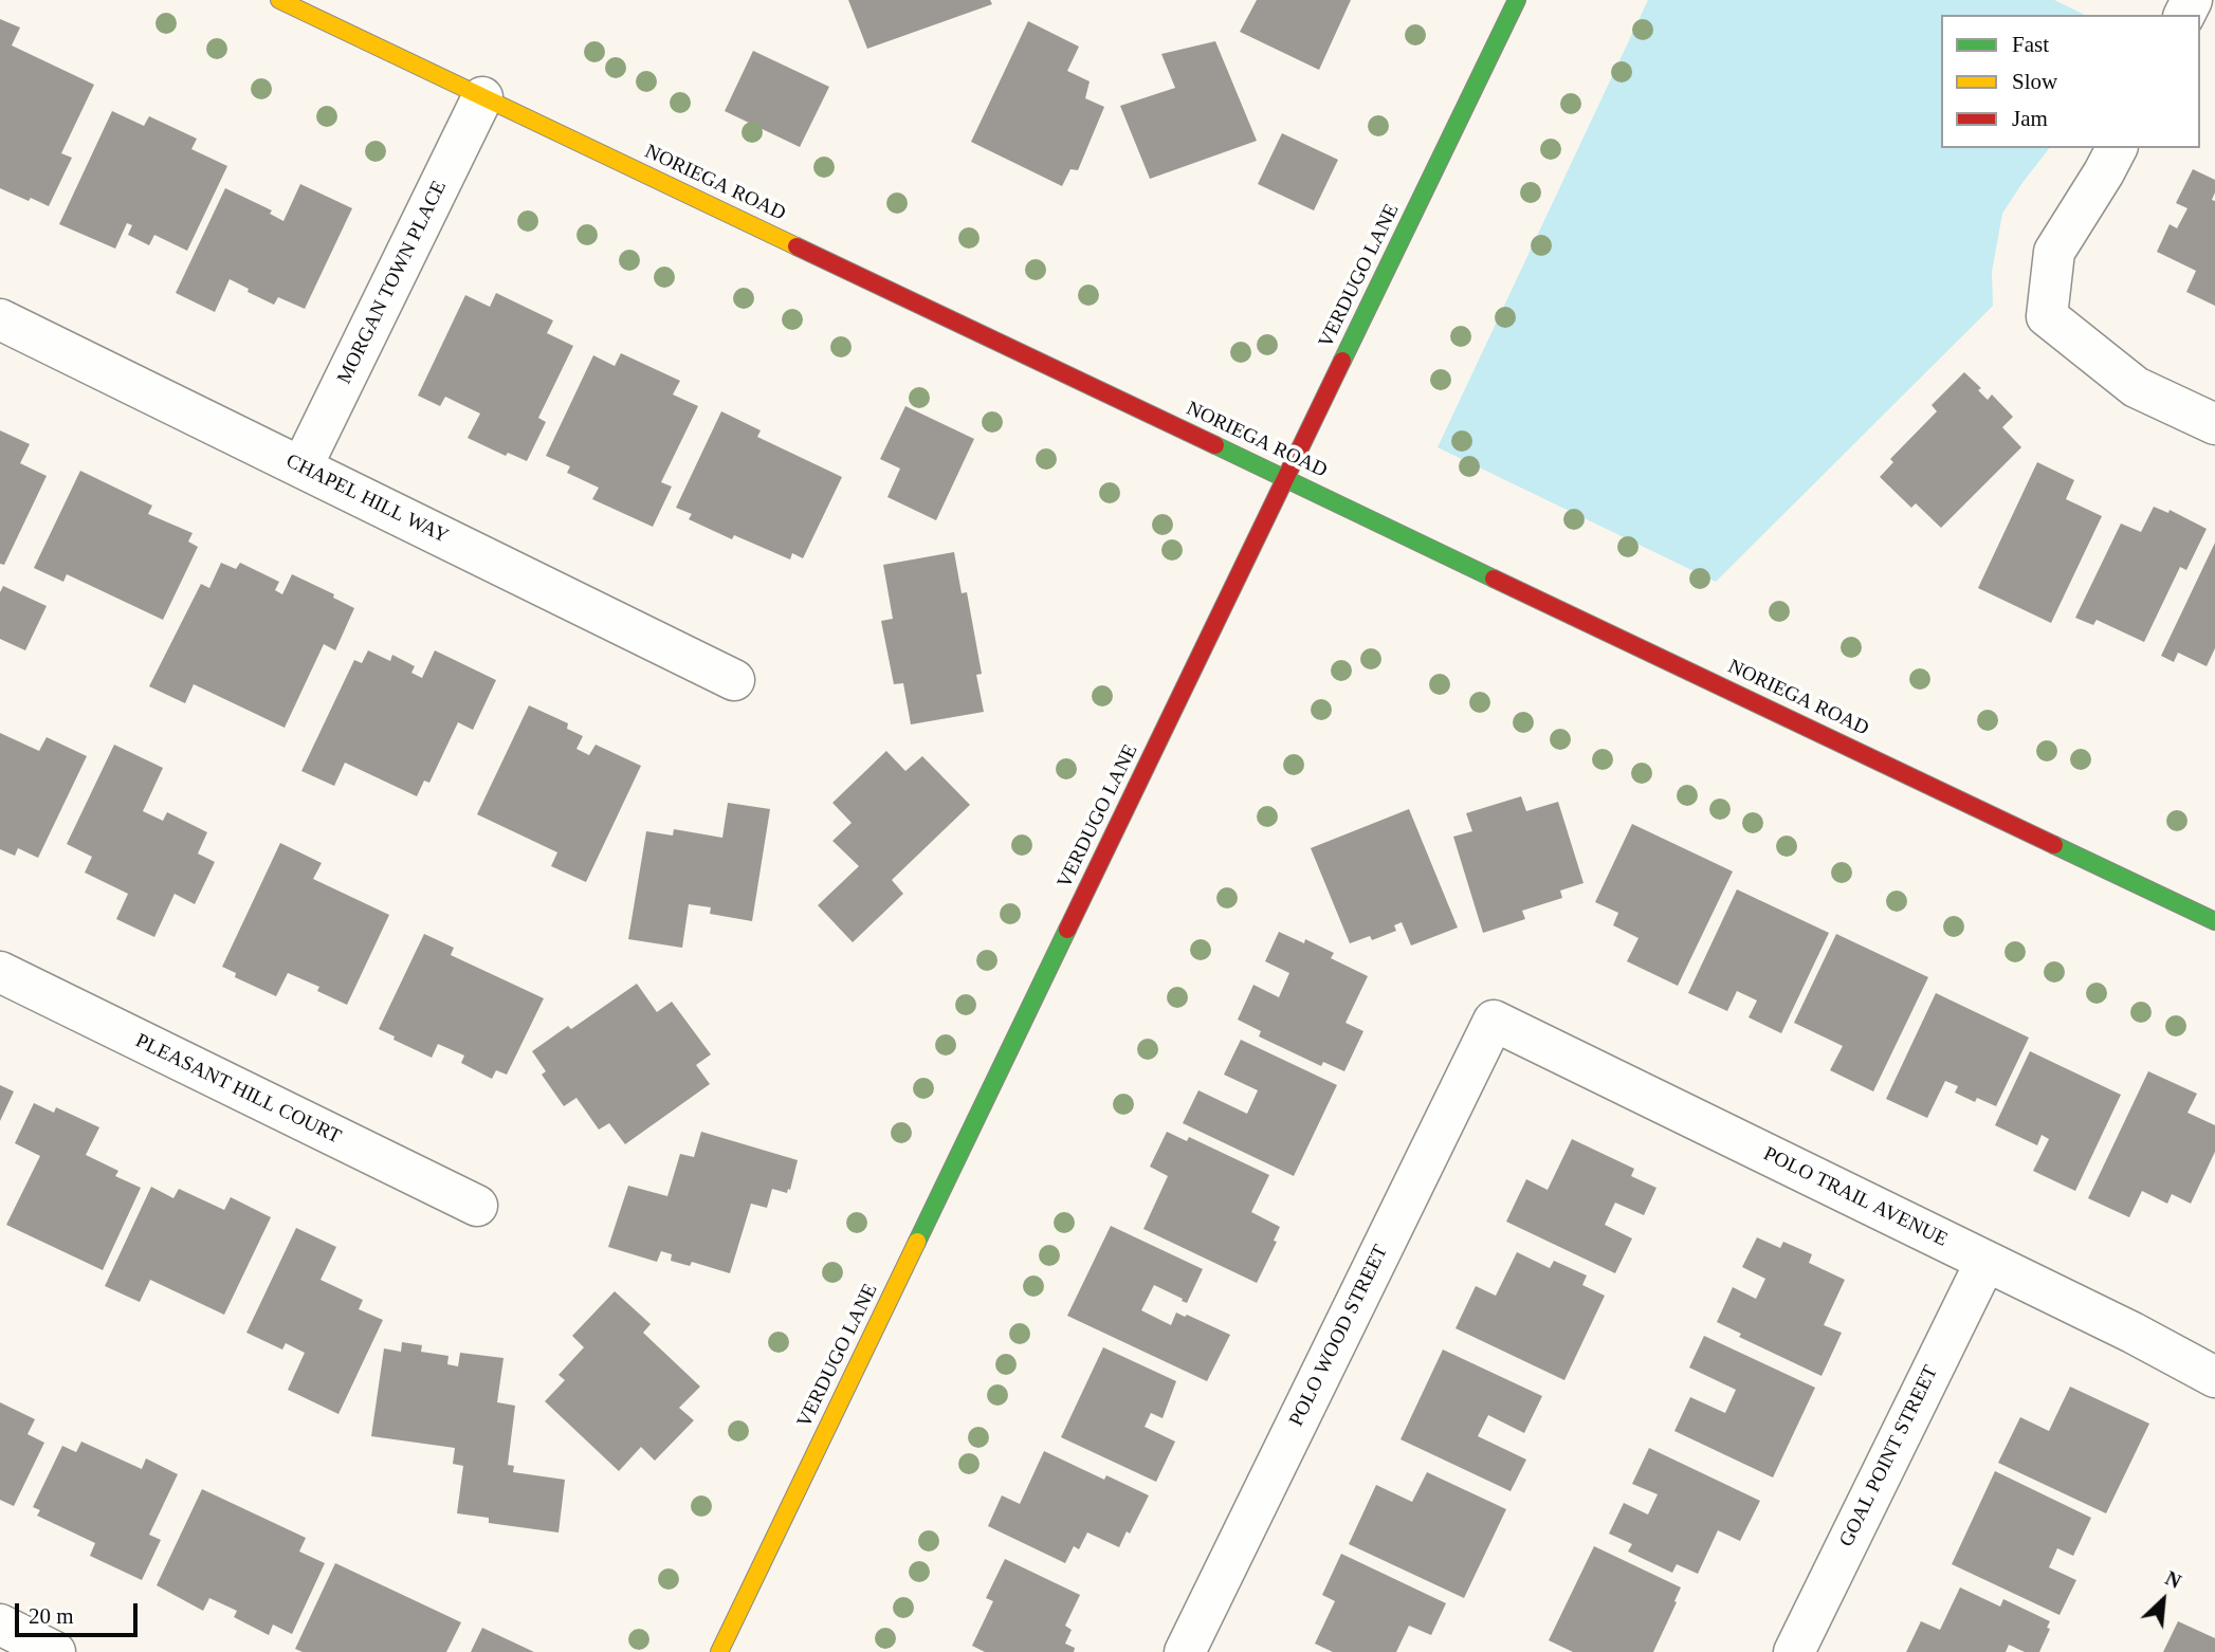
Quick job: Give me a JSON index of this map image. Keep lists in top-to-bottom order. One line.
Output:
{"streets":{"street":["NORIEGA ROAD","VERDUGO LANE","MORGAN TOWN PLACE","CHAPEL HILL WAY","PLEASANT HILL COURT","POLO TRAIL AVENUE","POLO WOOD STREET","GOAL POINT STREET"]},"crossings":[["NORIEGA ROAD","VERDUGO LANE"],["NORIEGA ROAD","MORGAN TOWN PLACE"],["MORGAN TOWN PLACE","CHAPEL HILL WAY"],["POLO TRAIL AVENUE","POLO WOOD STREET"],["POLO TRAIL AVENUE","GOAL POINT STREET"]],"legend":["Fast","Slow","Jam"],"scale_bar":"20 m","north":"top right"}
